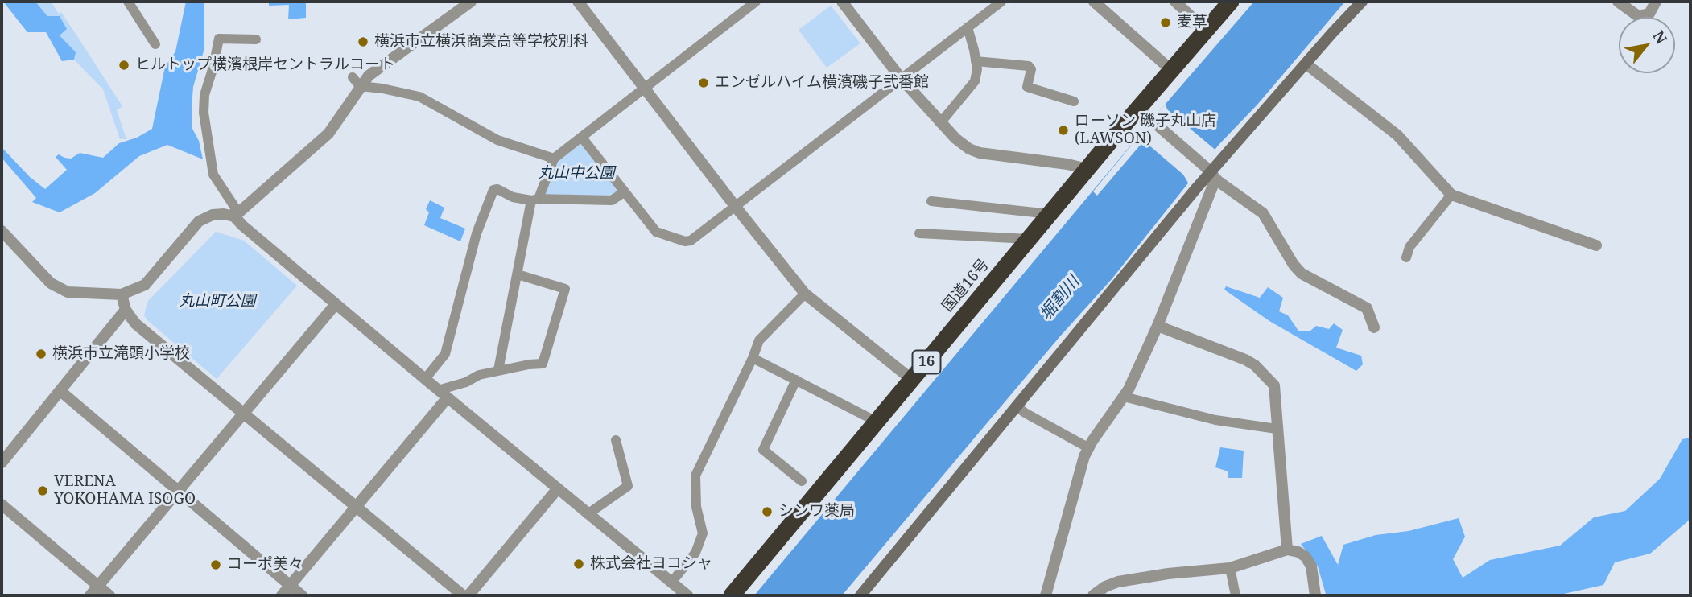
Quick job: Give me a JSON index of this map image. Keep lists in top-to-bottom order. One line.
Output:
{"streets":{"highway":["国道16号","16"]},"water":["堀割川"],"parks":["丸山中公園","丸山町公園"],"places":["麦草","横浜市立横浜商業高等学校別科","ヒルトップ横濱根岸セントラルコート","エンゼルハイム横濱磯子弐番館","ローソン 磯子丸山店 (LAWSON)","横浜市立滝頭小学校","VERENA YOKOHAMA ISOGO","シンワ薬局","株式会社ヨコシャ","コーポ美々"],"north":"top right"}
